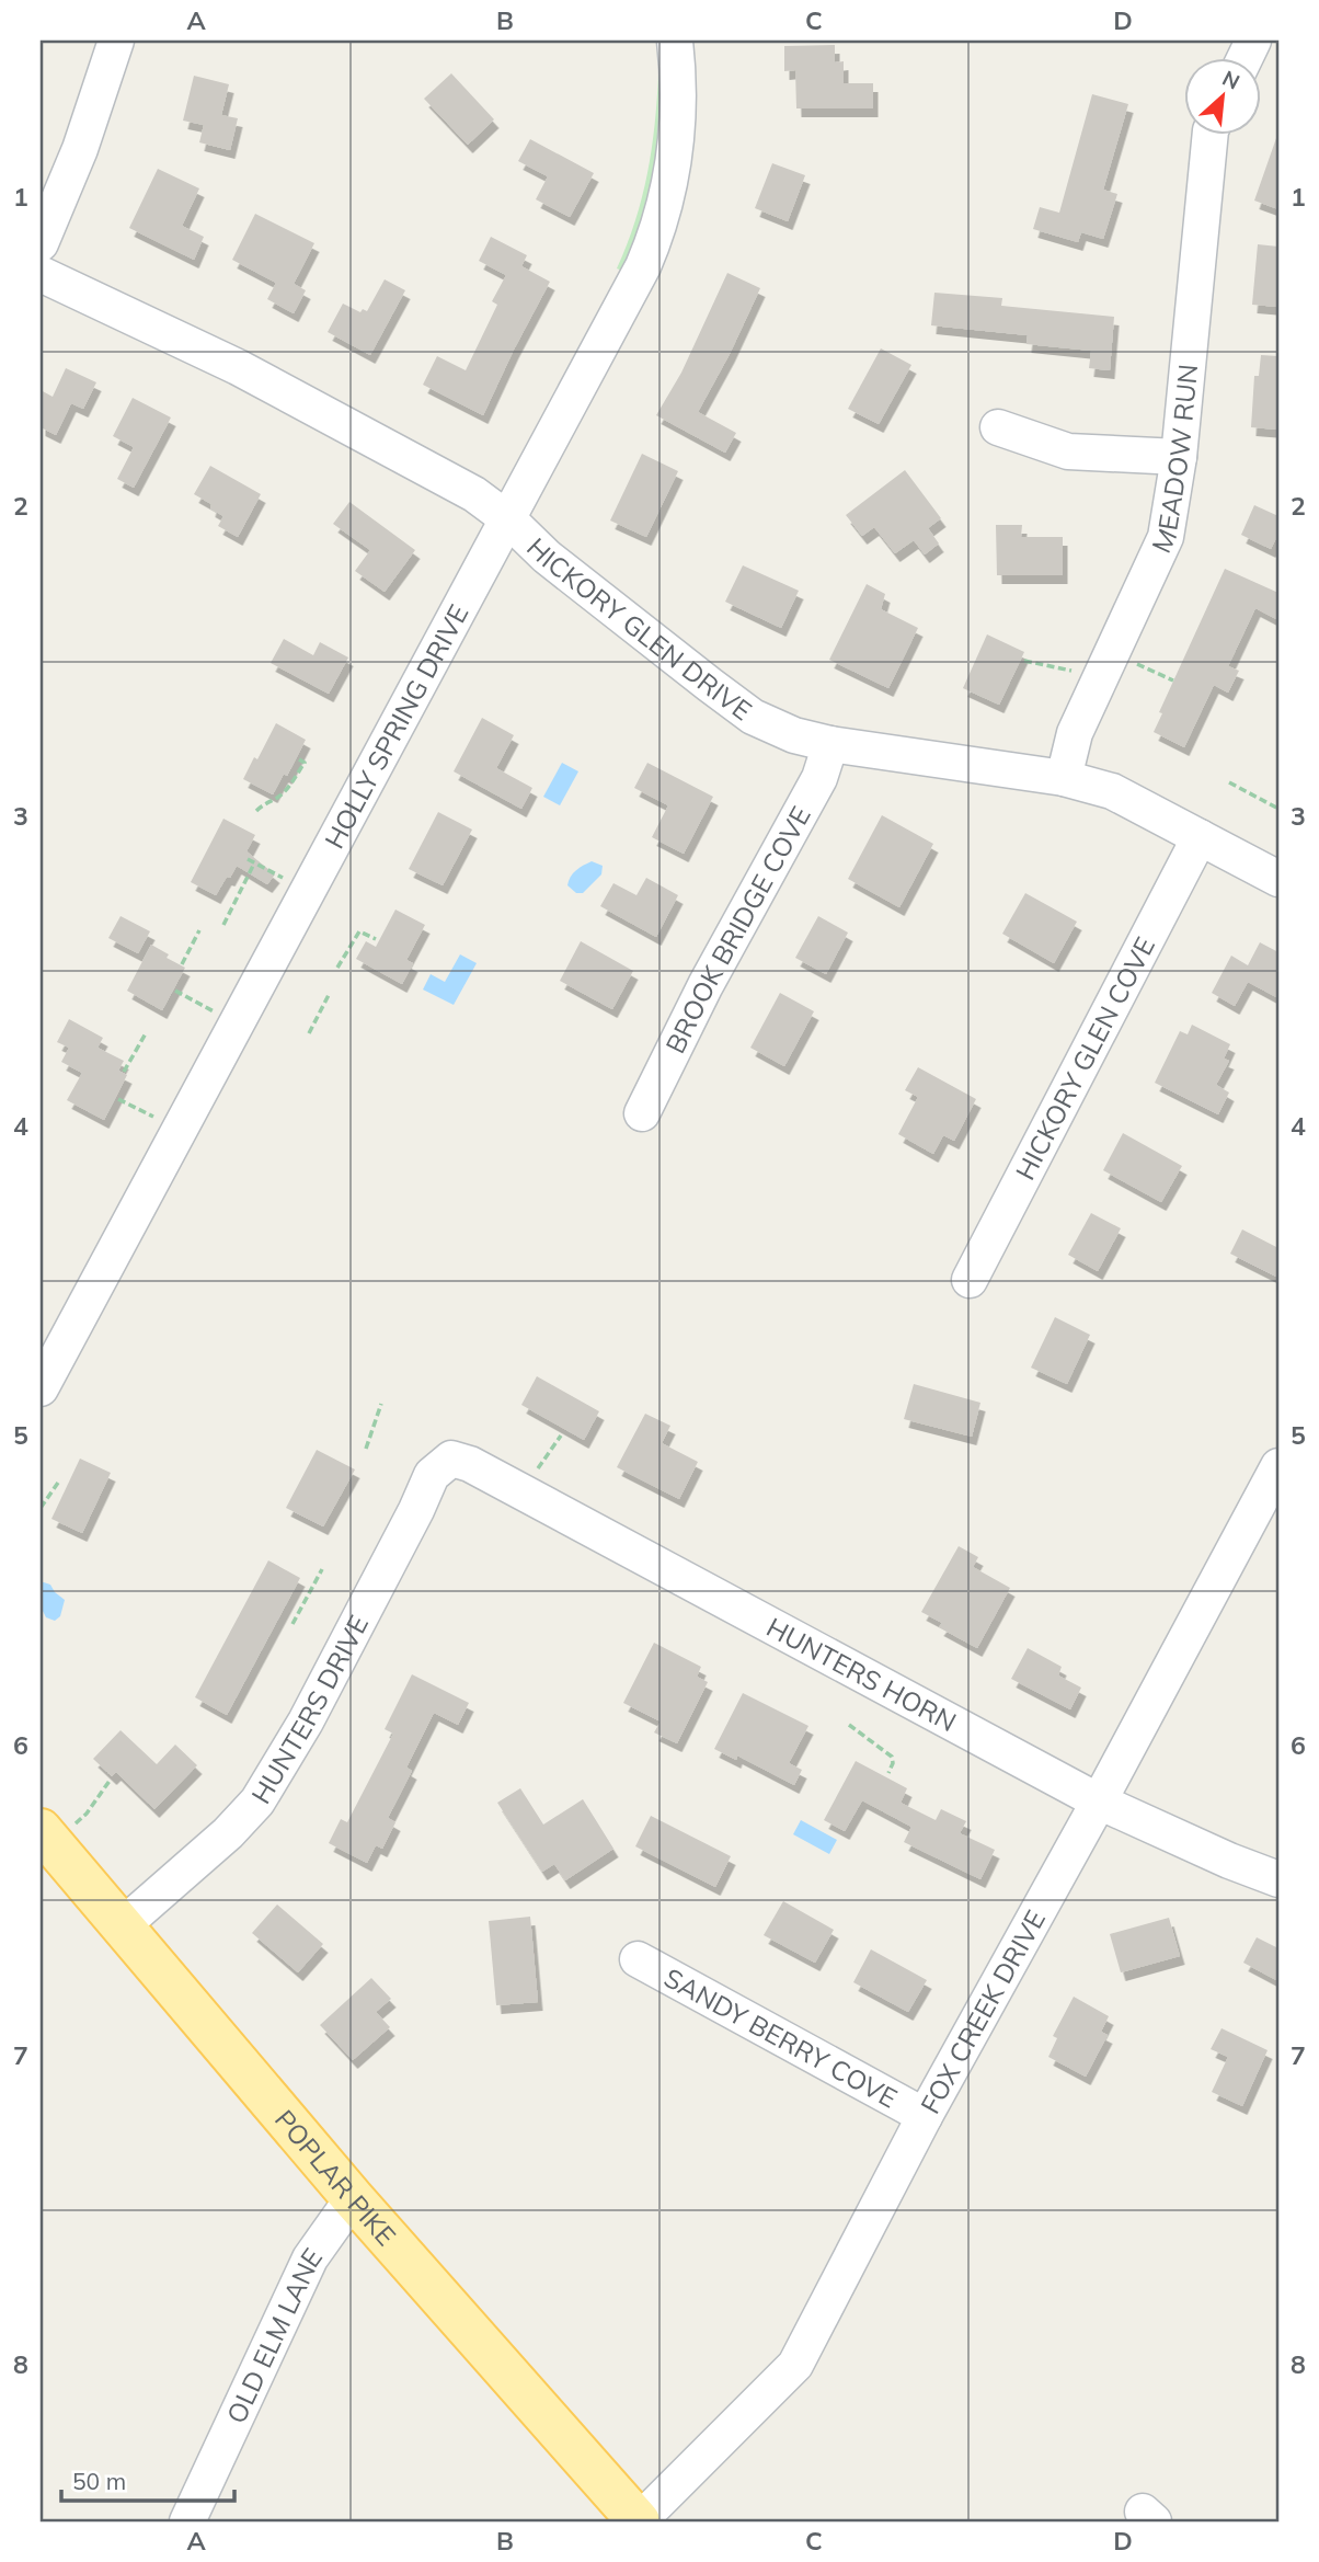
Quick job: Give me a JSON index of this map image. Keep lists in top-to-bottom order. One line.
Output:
{"streets":{"main road":["POPLAR PIKE"],"street":["MEADOW RUN","HICKORY GLEN DRIVE","HOLLY SPRING DRIVE","BROOK BRIDGE COVE","HICKORY GLEN COVE","HUNTERS HORN","HUNTERS DRIVE","FOX CREEK DRIVE","SANDY BERRY COVE","OLD ELM LANE"]},"crossings":[["MEADOW RUN","HICKORY GLEN DRIVE"],["HICKORY GLEN DRIVE","HOLLY SPRING DRIVE"],["HICKORY GLEN DRIVE","BROOK BRIDGE COVE"],["HICKORY GLEN DRIVE","HICKORY GLEN COVE"],["HUNTERS HORN","HUNTERS DRIVE"],["HUNTERS HORN","FOX CREEK DRIVE"],["HUNTERS DRIVE","POPLAR PIKE"],["FOX CREEK DRIVE","SANDY BERRY COVE"],["FOX CREEK DRIVE","POPLAR PIKE"],["POPLAR PIKE","OLD ELM LANE"]],"scale_bar":"50 m","north":"top right","grid":{"columns":["A","B","C","D"],"rows":["1","2","3","4","5","6","7","8"]}}
